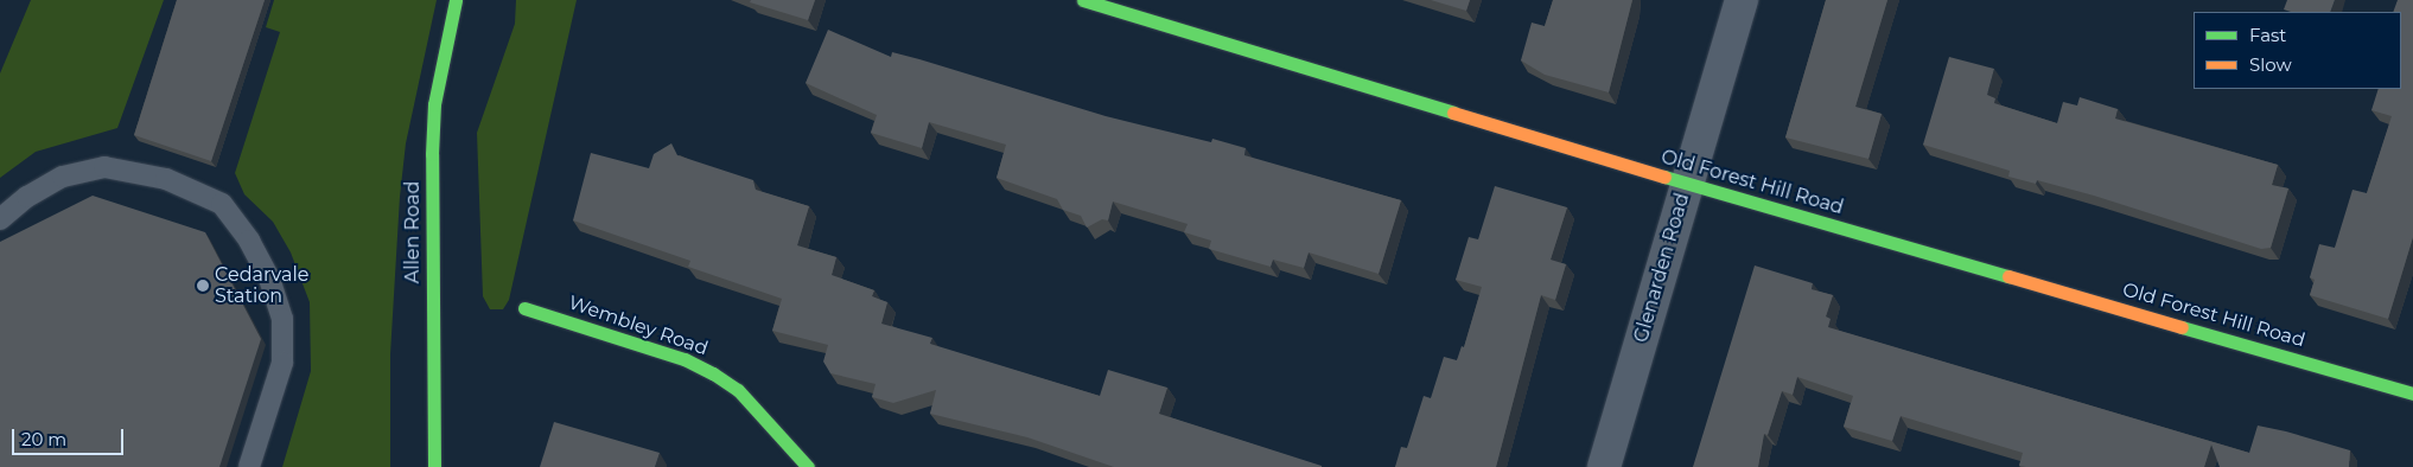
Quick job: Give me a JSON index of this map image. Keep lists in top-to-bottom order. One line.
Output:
{"streets":{"main road":["Old Forest Hill Road","Allen Road","Wembley Road"],"street":["Glenarden Road"]},"crossings":[["Old Forest Hill Road","Glenarden Road"]],"places":["Cedarvale Station"],"legend":["Fast","Slow"],"scale_bar":"20 m"}
